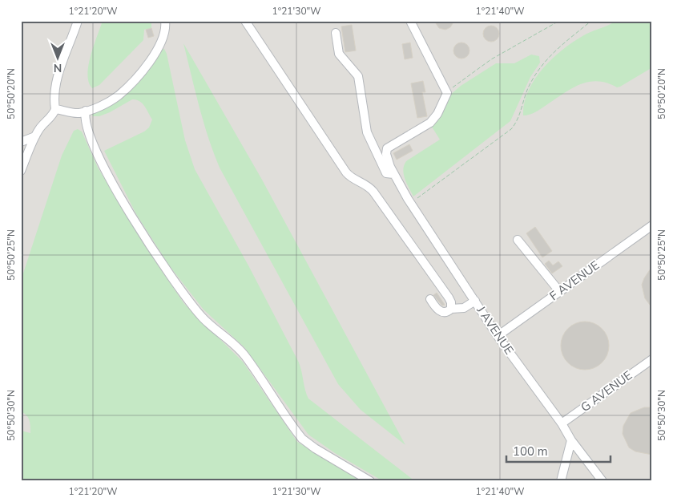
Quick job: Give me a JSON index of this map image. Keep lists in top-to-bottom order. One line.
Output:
{"streets":{"lane":["F AVENUE","J AVENUE","G AVENUE"]},"crossings":[["F AVENUE","J AVENUE"],["J AVENUE","G AVENUE"]],"scale_bar":"100 m","north":"bottom","coordinates":["1°21'20\"W","1°21'30\"W","1°21'40\"W","50°50'20\"N","50°50'25\"N","50°50'30\"N"]}
